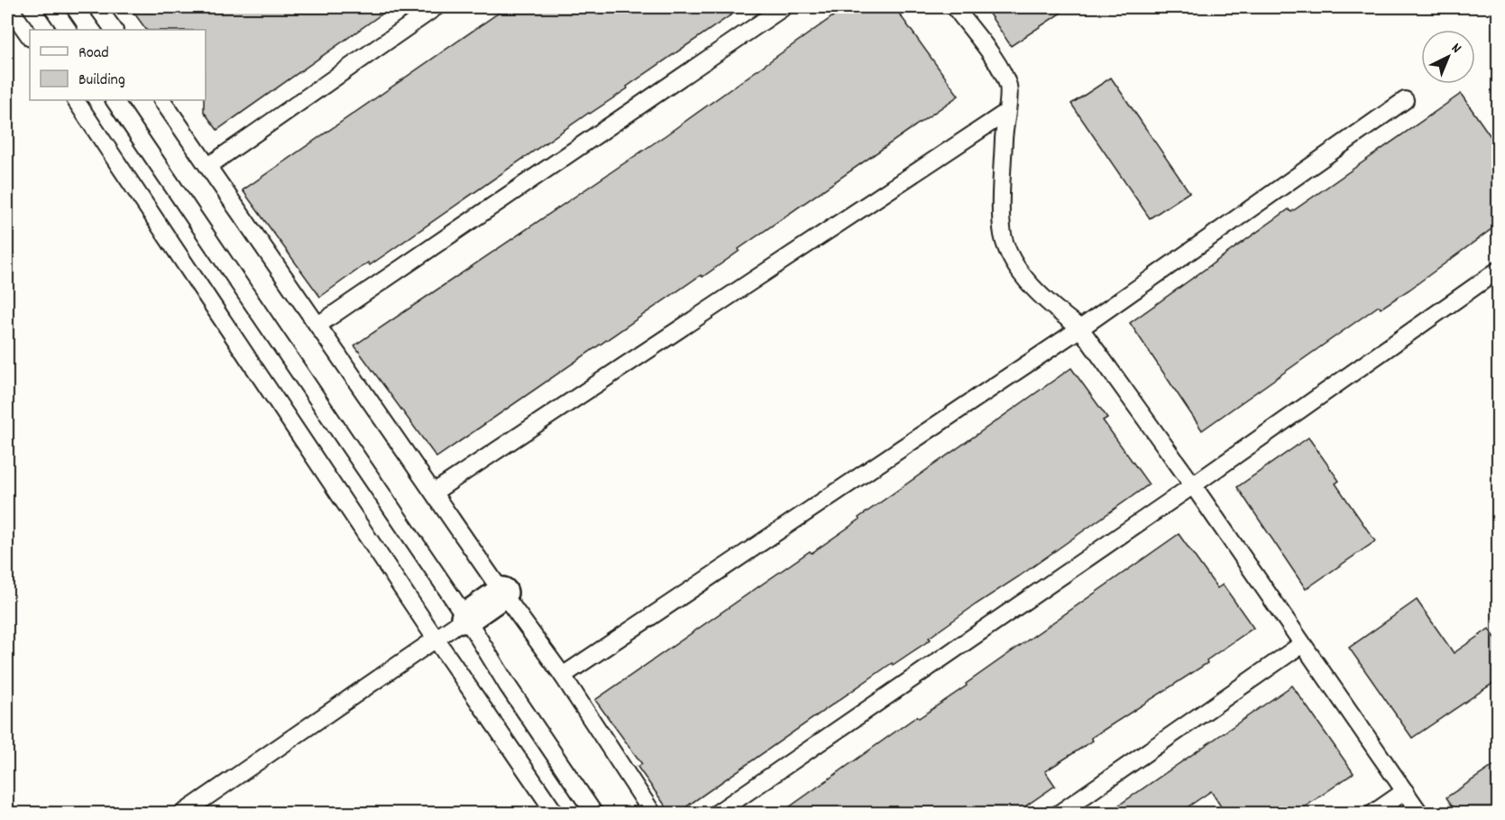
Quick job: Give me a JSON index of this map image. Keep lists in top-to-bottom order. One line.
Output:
{"legend":["Road","Building"],"north":"top right"}
